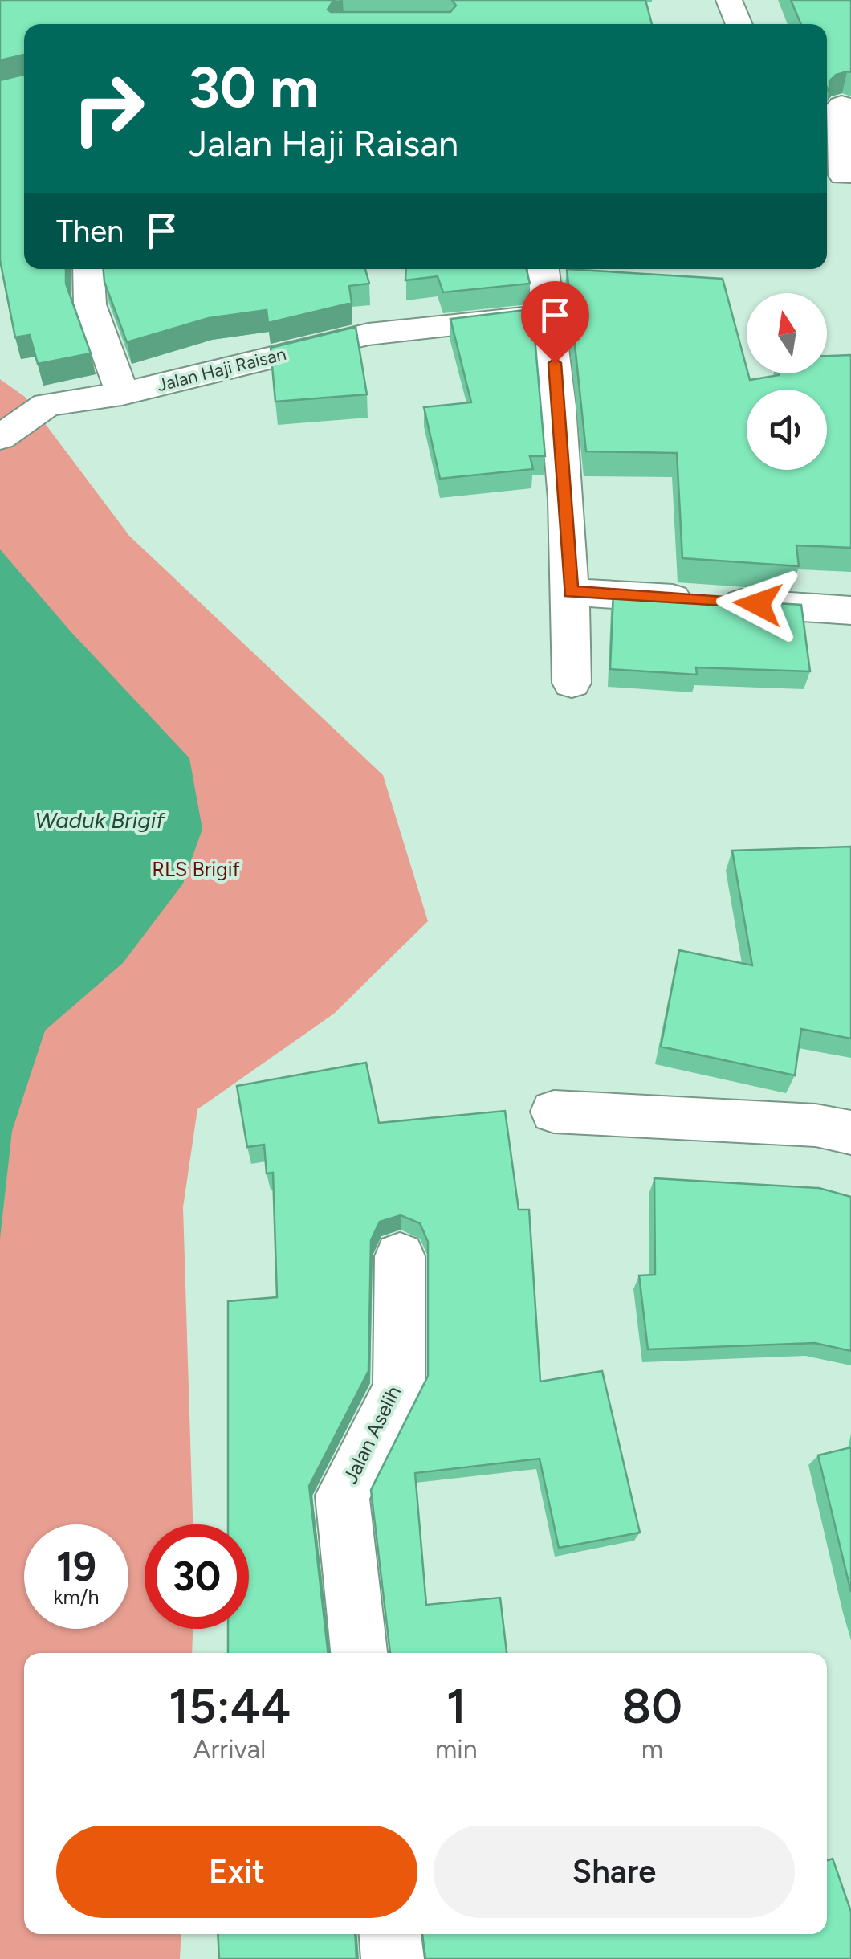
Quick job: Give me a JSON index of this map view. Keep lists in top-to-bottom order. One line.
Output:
{"streets":{"street":["Jalan Haji Raisan","Jalan Aselih"]},"water":["Waduk Brigif"],"parks":["RLS Brigif"],"north":"top","page":{"turn":["30 m","Jalan Haji Raisan"],"then":"Then","speed":"19 km/h","limit":"30","eta":["15:44","Arrival","1","min","80","m"],"buttons":["Exit","Share"]}}
